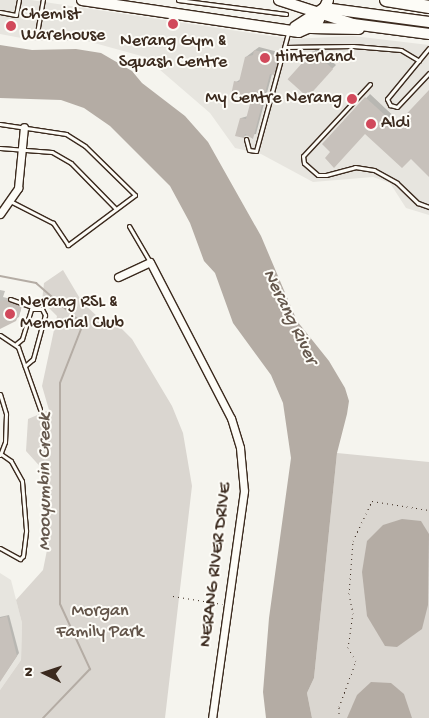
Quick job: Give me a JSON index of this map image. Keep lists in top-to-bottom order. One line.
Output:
{"streets":{"street":["NERANG RIVER DRIVE"]},"water":["Nerang River","Mooyumbin Creek"],"parks":["Morgan Family Park"],"places":["Nerang Gym & Squash Centre","Chemist Warehouse","Hinterland","My Centre Nerang","Aldi","Nerang RSL & Memorial Club"],"north":"left"}
